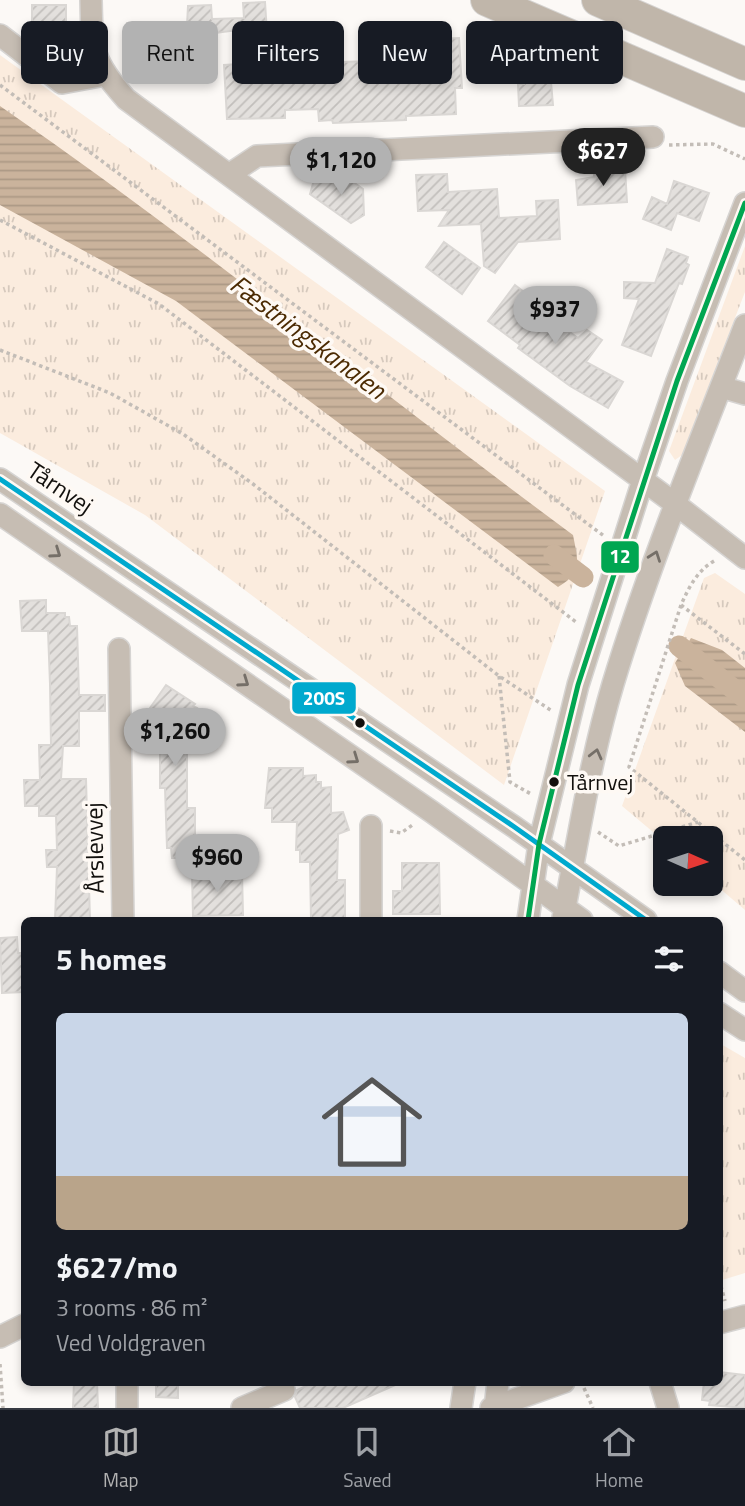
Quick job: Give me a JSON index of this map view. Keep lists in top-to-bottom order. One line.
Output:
{"streets":{"street":["Tårnvej","Årslevvej"]},"water":["Fæstningskanalen"],"places":["Tårnvej"],"lines":["transit line 12","transit line 200S"],"north":"right","page":{"chip":["Buy","Rent","Filters","New","Apartment"],"price":["$627","$1,120","$937","$1,260","$960"],"heading":"5 homes","list":[{"name":"$627/mo","note":"3 rooms · 86 m² · Ved Voldgraven"}],"tabs":["Map","Saved","Home"]}}
